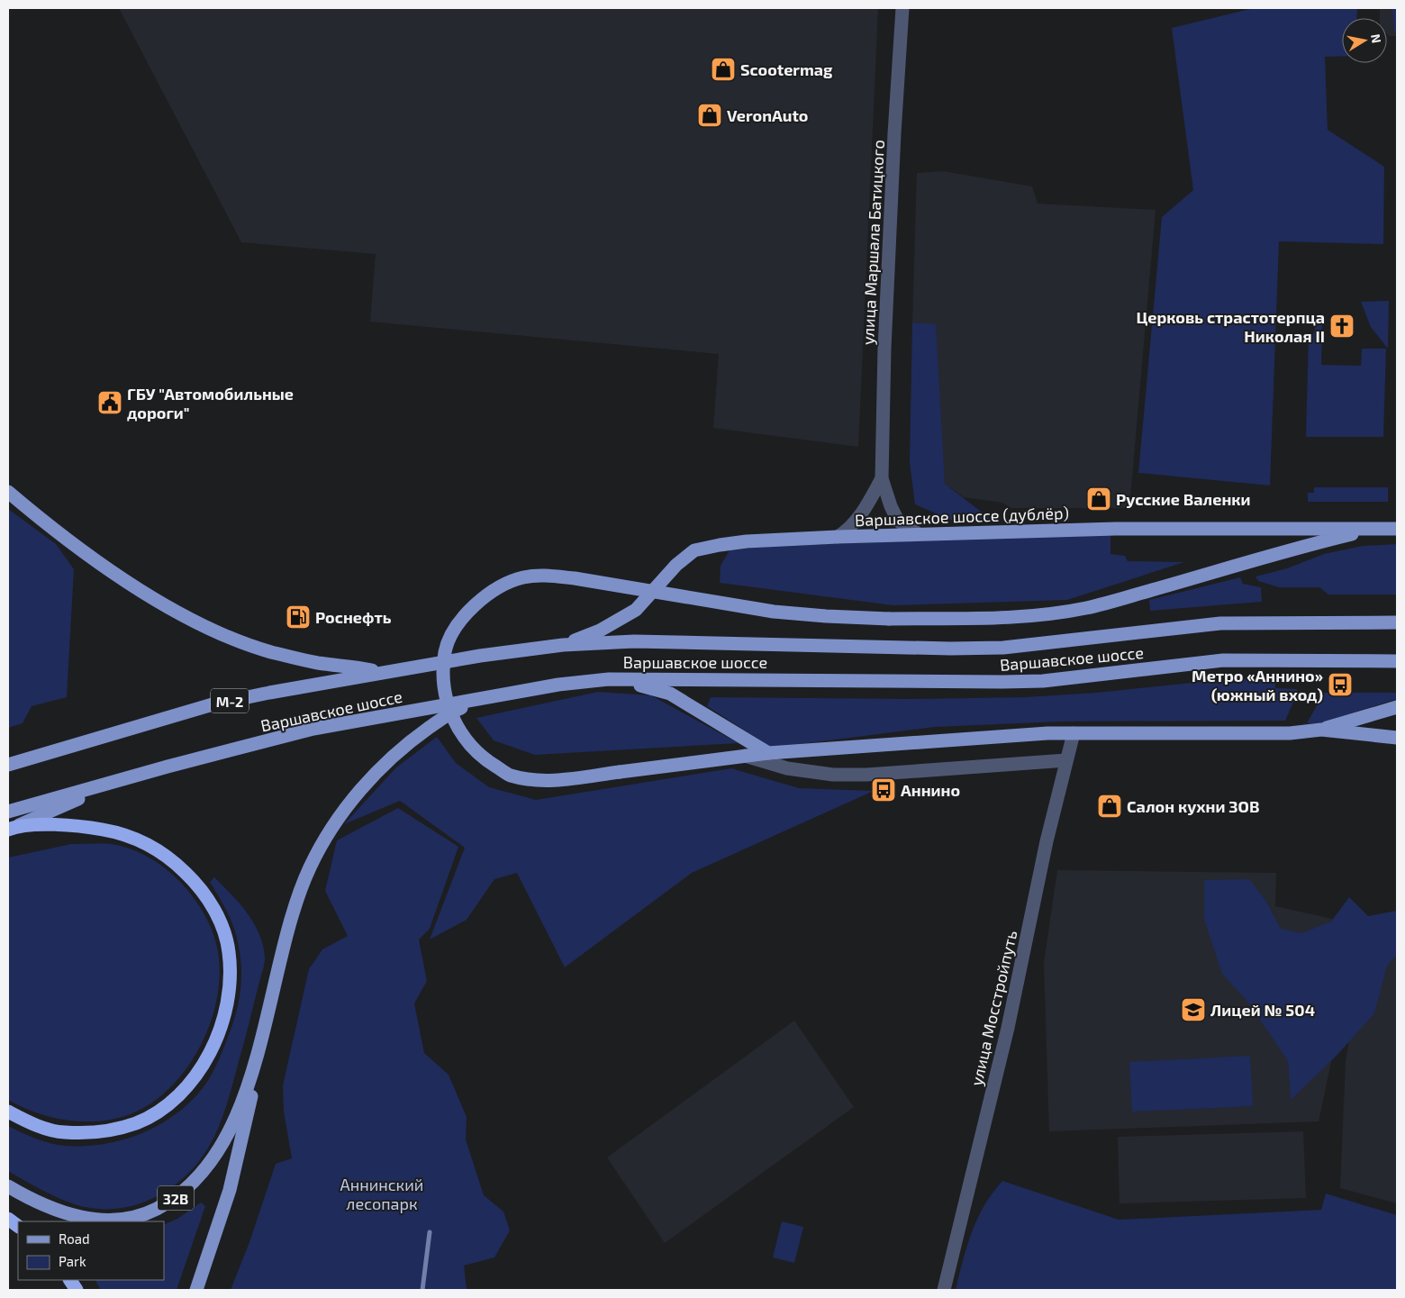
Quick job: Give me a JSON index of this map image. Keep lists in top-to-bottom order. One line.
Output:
{"streets":{"main road":["Варшавское шоссе (дублёр)","Варшавское шоссе","М-2","32B"],"street":["улица Маршала Батицкого","улица Мосстройпуть"]},"crossings":[["улица Маршала Батицкого","Варшавское шоссе (дублёр)"],["Варшавское шоссе (дублёр)","Варшавское шоссе"]],"parks":["Аннинский лесопарк"],"places":{"shop":["Scootermag","VeronAuto","Русские Валенки","Салон кухни ЗОВ"],"church":["Церковь страстотерпца Николая II"],"public building":["ГБУ \"Автомобильные дороги\""],"fuel station":["Роснефть"],"bus stop":["Метро «Аннино» (южный вход)","Аннино"],"school or university":["Лицей № 504"]},"legend":["Road","Park"],"north":"right"}
